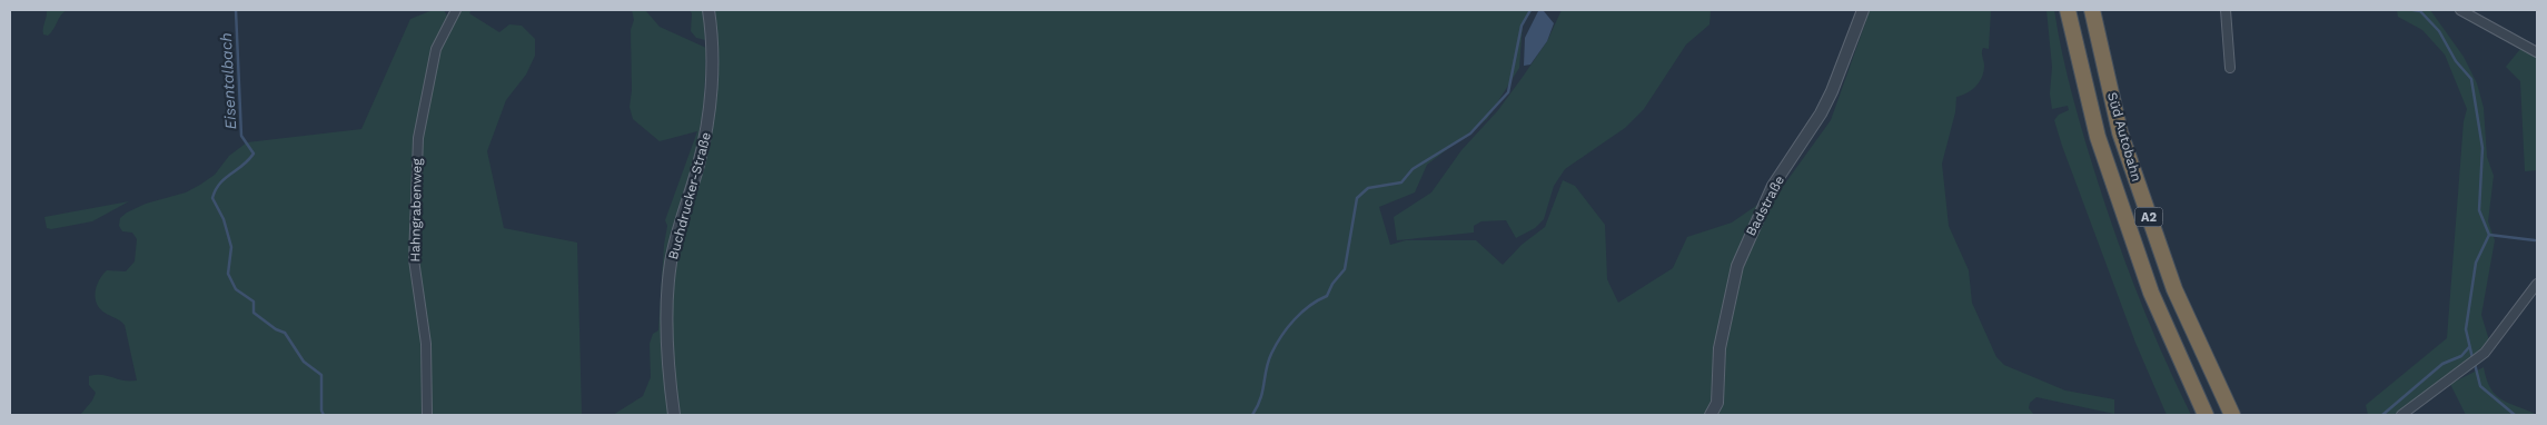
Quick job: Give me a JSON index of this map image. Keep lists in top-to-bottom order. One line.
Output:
{"streets":{"highway":["Süd Autobahn","A2"],"street":["Buchdrucker-Straße","Badstraße","Hahngrabenweg"]},"water":["Eisentalbach"]}
